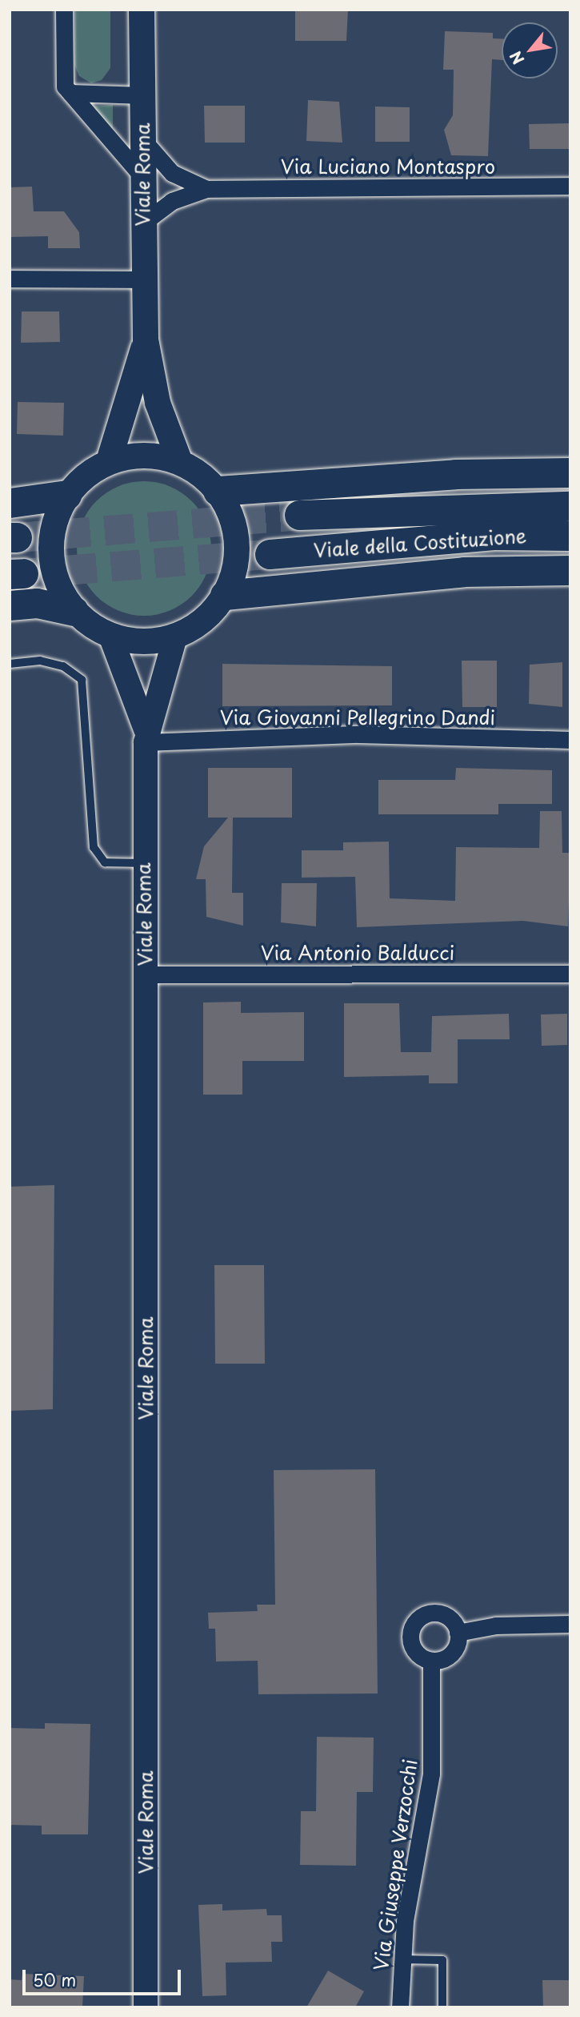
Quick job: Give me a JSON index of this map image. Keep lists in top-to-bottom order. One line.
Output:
{"streets":{"highway":["Viale della Costituzione"],"main road":["Viale Roma"],"street":["Via Luciano Montaspro","Via Giovanni Pellegrino Dandi","Via Antonio Balducci","Via Giuseppe Verzocchi"]},"crossings":[["Via Luciano Montaspro","Viale Roma"],["Viale Roma","Via Giovanni Pellegrino Dandi"],["Viale Roma","Via Antonio Balducci"]],"scale_bar":"50 m","north":"bottom left"}
